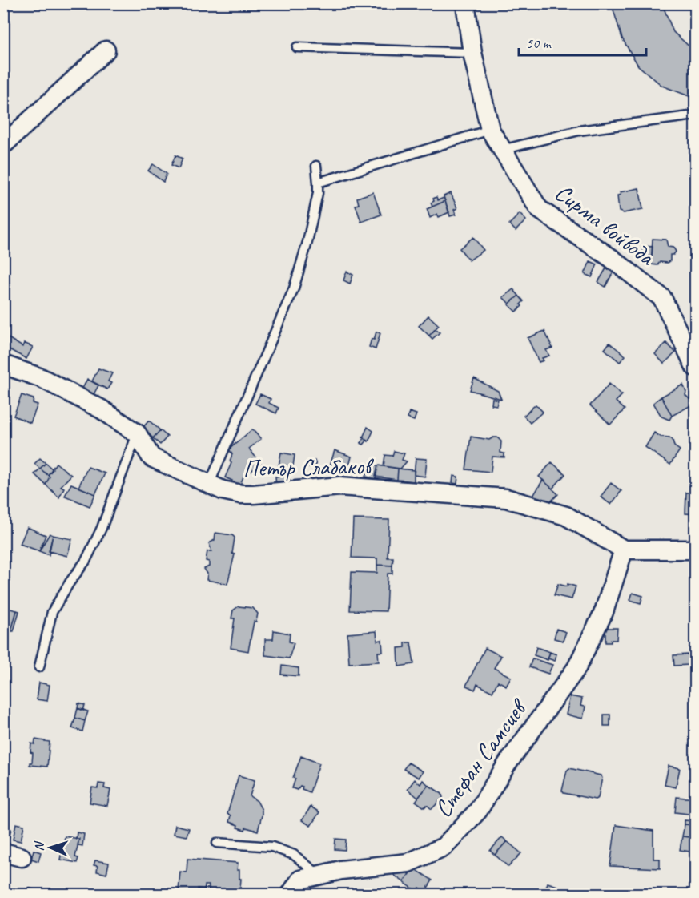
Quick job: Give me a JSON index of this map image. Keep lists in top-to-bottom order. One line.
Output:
{"streets":{"street":["Сирма войвода","Петър Слабаков","Стефан Самсиев"]},"crossings":[["Петър Слабаков","Стефан Самсиев"]],"scale_bar":"50 m","north":"left"}
